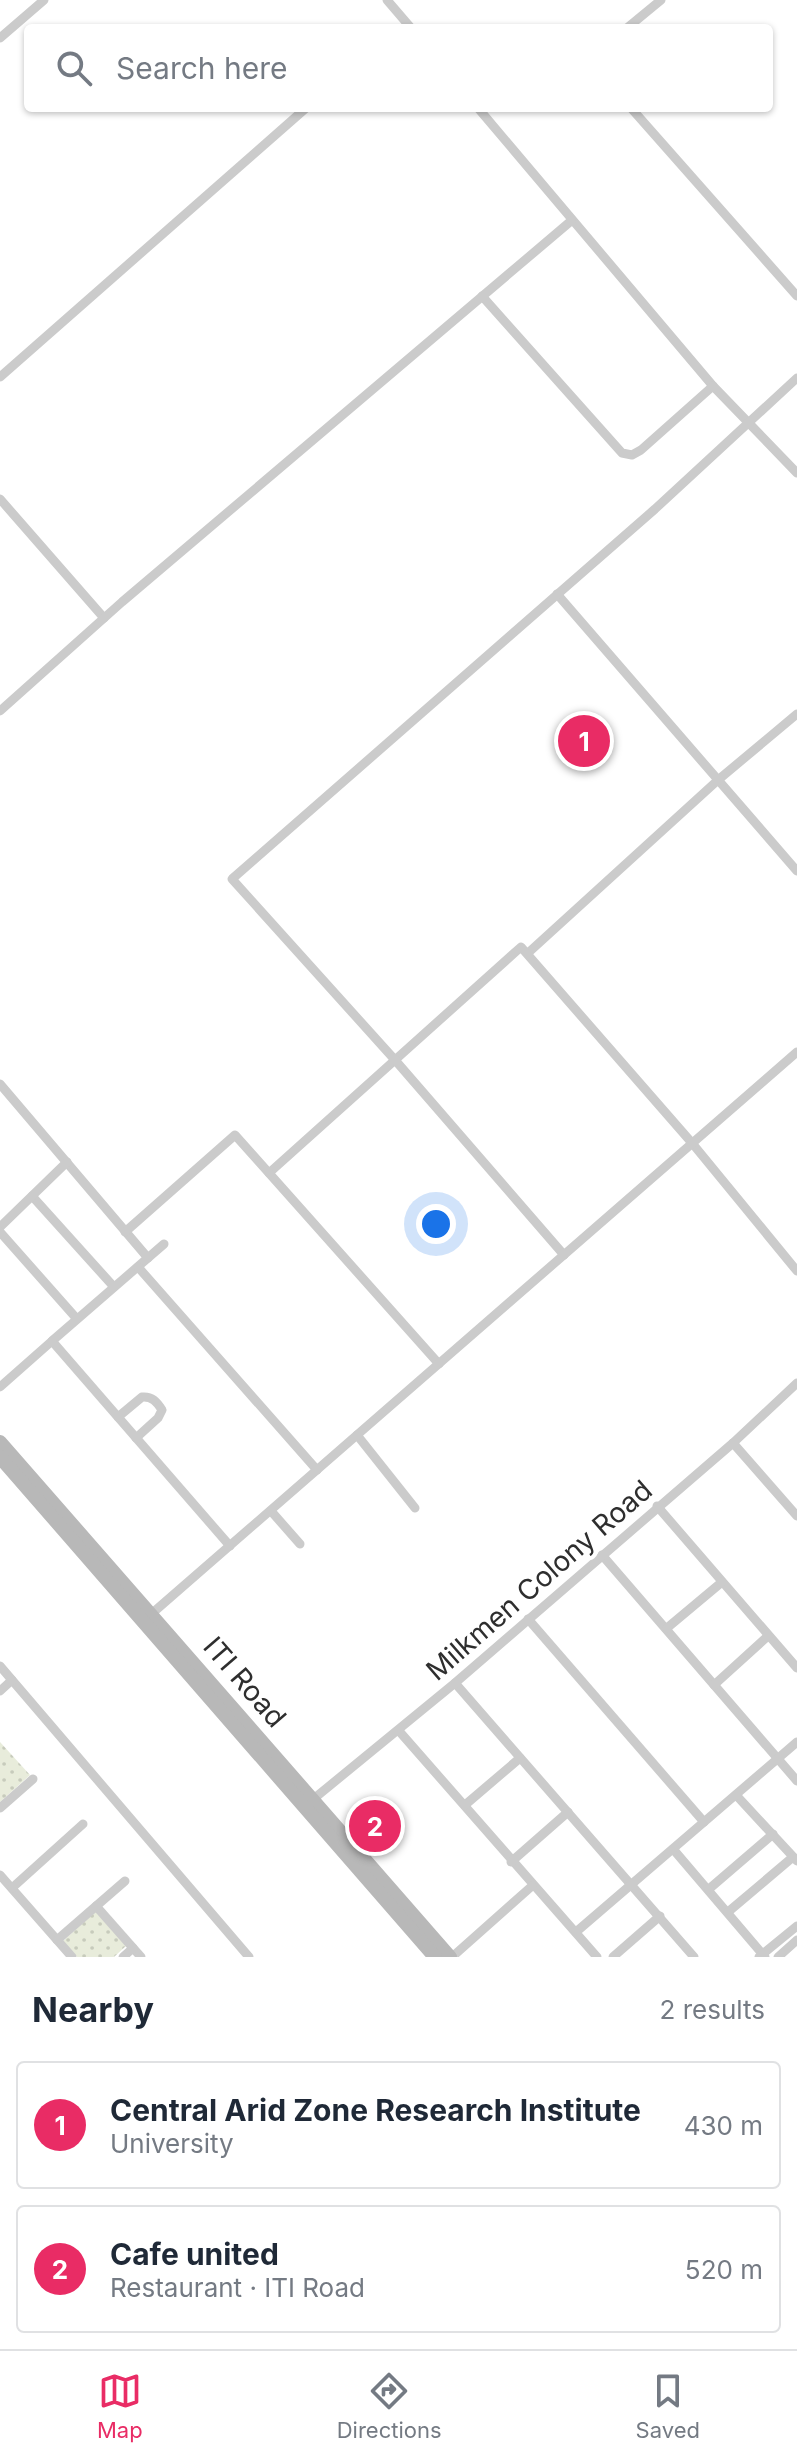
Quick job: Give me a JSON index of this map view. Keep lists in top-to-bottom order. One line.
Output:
{"streets":{"street":["Milkmen Colony Road","ITI Road"]},"crossings":[["Milkmen Colony Road","ITI Road"]],"page":{"search":"Search here","pins":["1","2"],"heading":["Nearby","2 results"],"list":[{"mark":"1","name":"Central Arid Zone Research Institute","note":"University","value":"430 m"},{"mark":"2","name":"Cafe united","note":"Restaurant · ITI Road","value":"520 m"}],"nav":["Map","Directions","Saved"]}}
